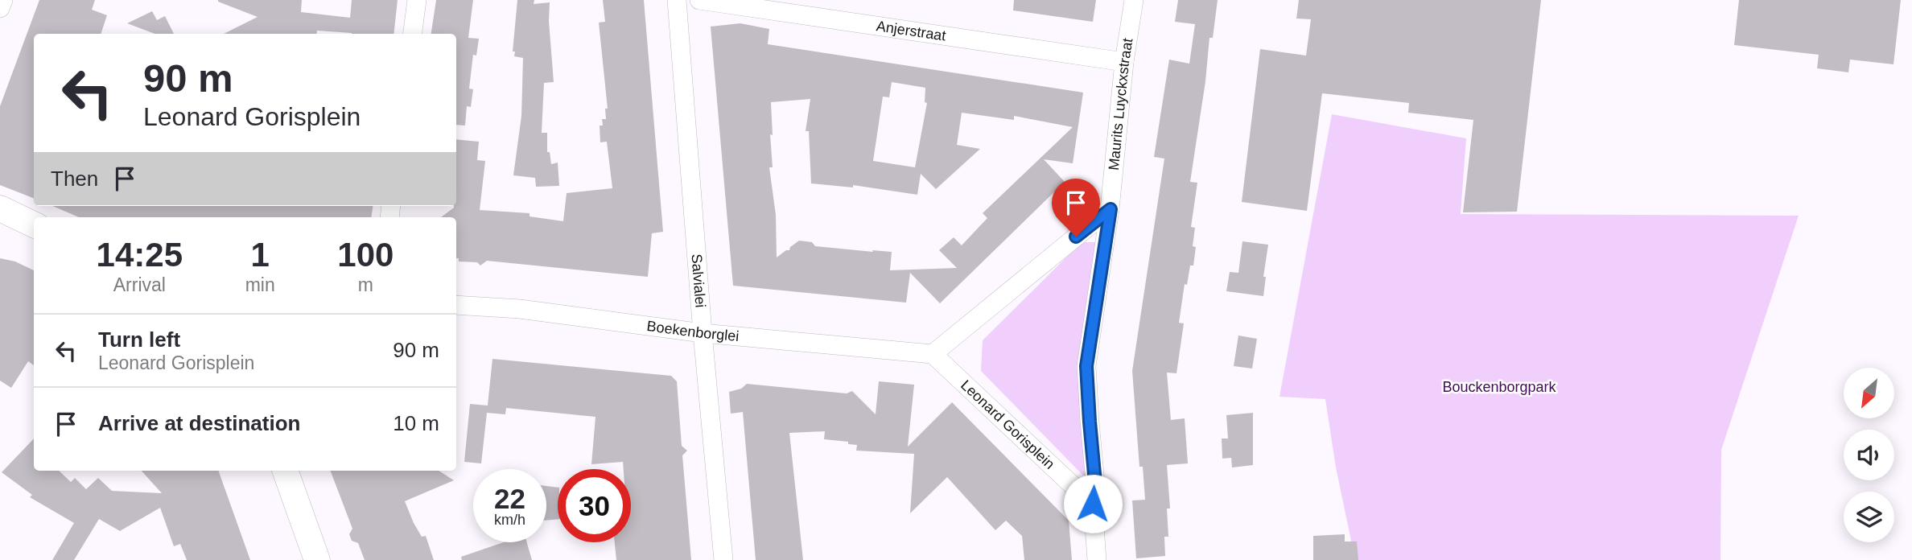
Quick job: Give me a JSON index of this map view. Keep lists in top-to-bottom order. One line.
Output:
{"streets":{"street":["Anjerstraat","Maurits Luyckxstraat","Salvialei","Boekenborglei","Leonard Gorisplein"]},"crossings":[["Anjerstraat","Maurits Luyckxstraat"],["Salvialei","Boekenborglei"],["Boekenborglei","Leonard Gorisplein"]],"parks":["Bouckenborgpark"],"north":"bottom left","page":{"turn":["90 m","Leonard Gorisplein"],"then":"Then","eta":["14:25","Arrival","1","min","100","m"],"list":[{"name":"Turn left","note":"Leonard Gorisplein","value":"90 m"},{"name":"Arrive at destination","value":"10 m"}],"speed":"22 km/h","limit":"30"}}
